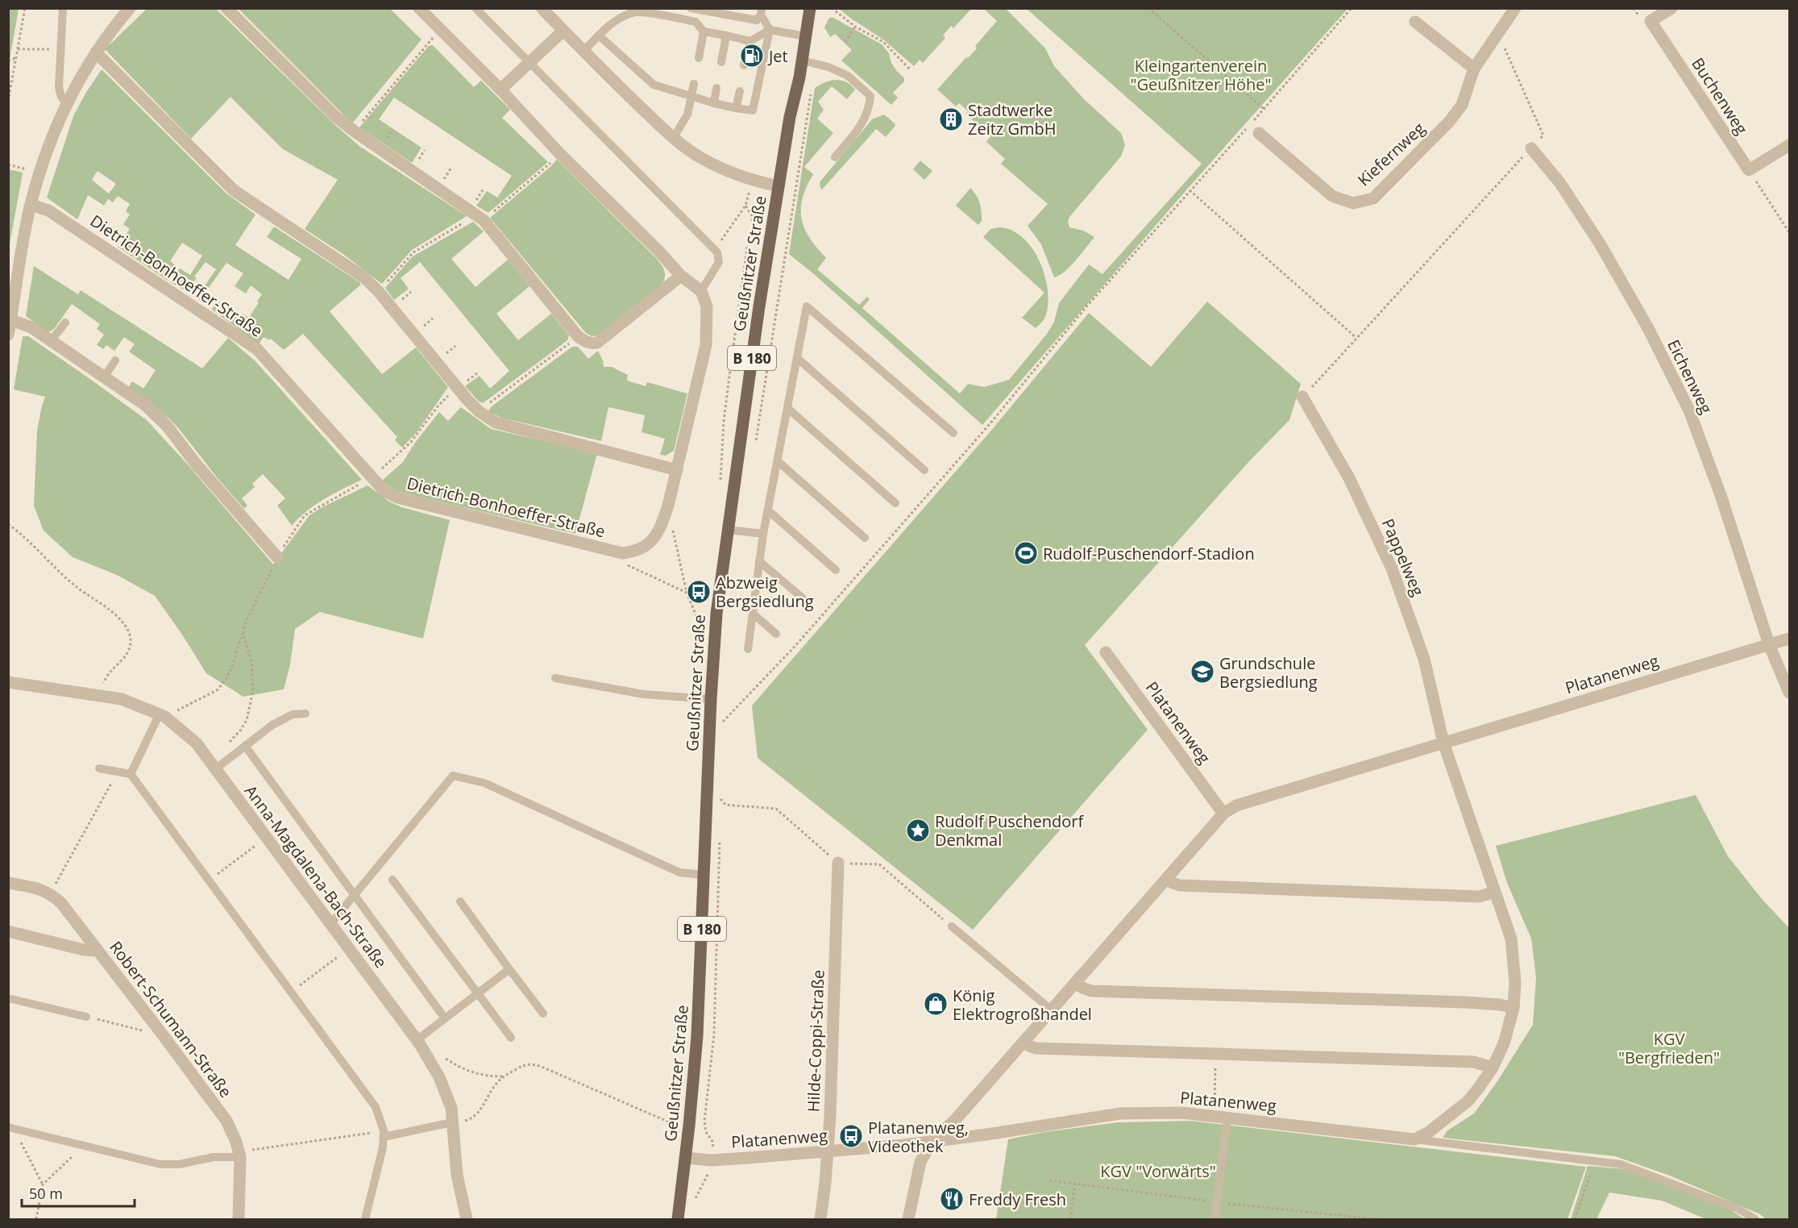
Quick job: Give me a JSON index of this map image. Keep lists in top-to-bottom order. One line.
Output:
{"streets":{"main road":["Geußnitzer Straße","B 180"],"street":["Buchenweg","Kiefernweg","Dietrich-Bonhoeffer-Straße","Eichenweg","Pappelweg","Platanenweg","Anna-Magdalena-Bach-Straße","Robert-Schumann-Straße","Hilde-Coppi-Straße"]},"crossings":[["Geußnitzer Straße","Platanenweg"],["Eichenweg","Platanenweg"],["Pappelweg","Platanenweg"],["Platanenweg","Hilde-Coppi-Straße"]],"parks":["Kleingartenverein \"Geußnitzer Höhe\"","KGV \"Bergfrieden\"","KGV \"Vorwärts\""],"places":{"fuel station":["Jet"],"building":["Stadtwerke Zeitz GmbH"],"sports":["Rudolf-Puschendorf-Stadion"],"bus stop":["Abzweig Bergsiedlung","Platanenweg, Videothek"],"school or university":["Grundschule Bergsiedlung"],"place":["Rudolf Puschendorf Denkmal"],"shop":["König Elektrogroßhandel"],"restaurant":["Freddy Fresh"]},"scale_bar":"50 m"}
